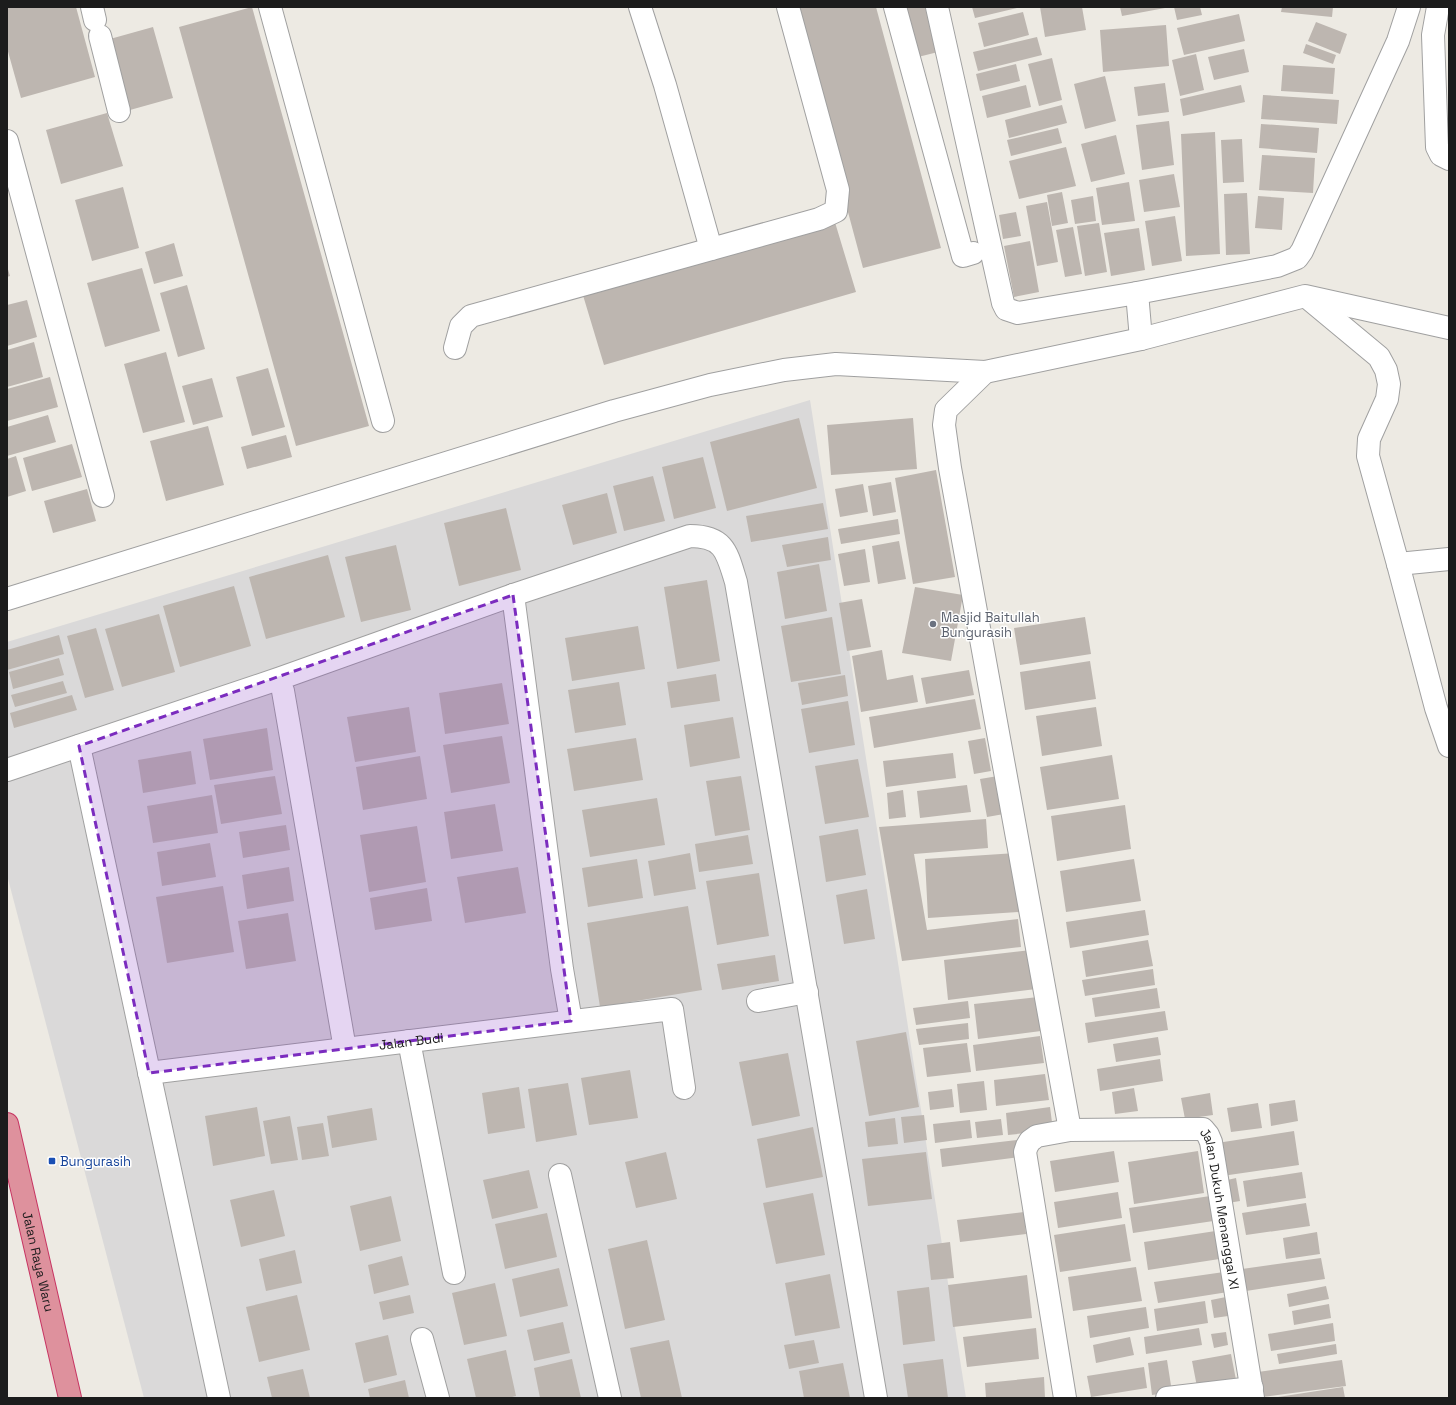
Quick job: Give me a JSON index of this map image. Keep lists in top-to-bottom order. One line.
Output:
{"streets":{"highway":["Jalan Raya Waru"],"street":["Jalan Budi","Jalan Dukuh Menanggal XI"]},"places":{"other":["Masjid Baitullah Bungurasih"],"transit":["Bungurasih"]}}
